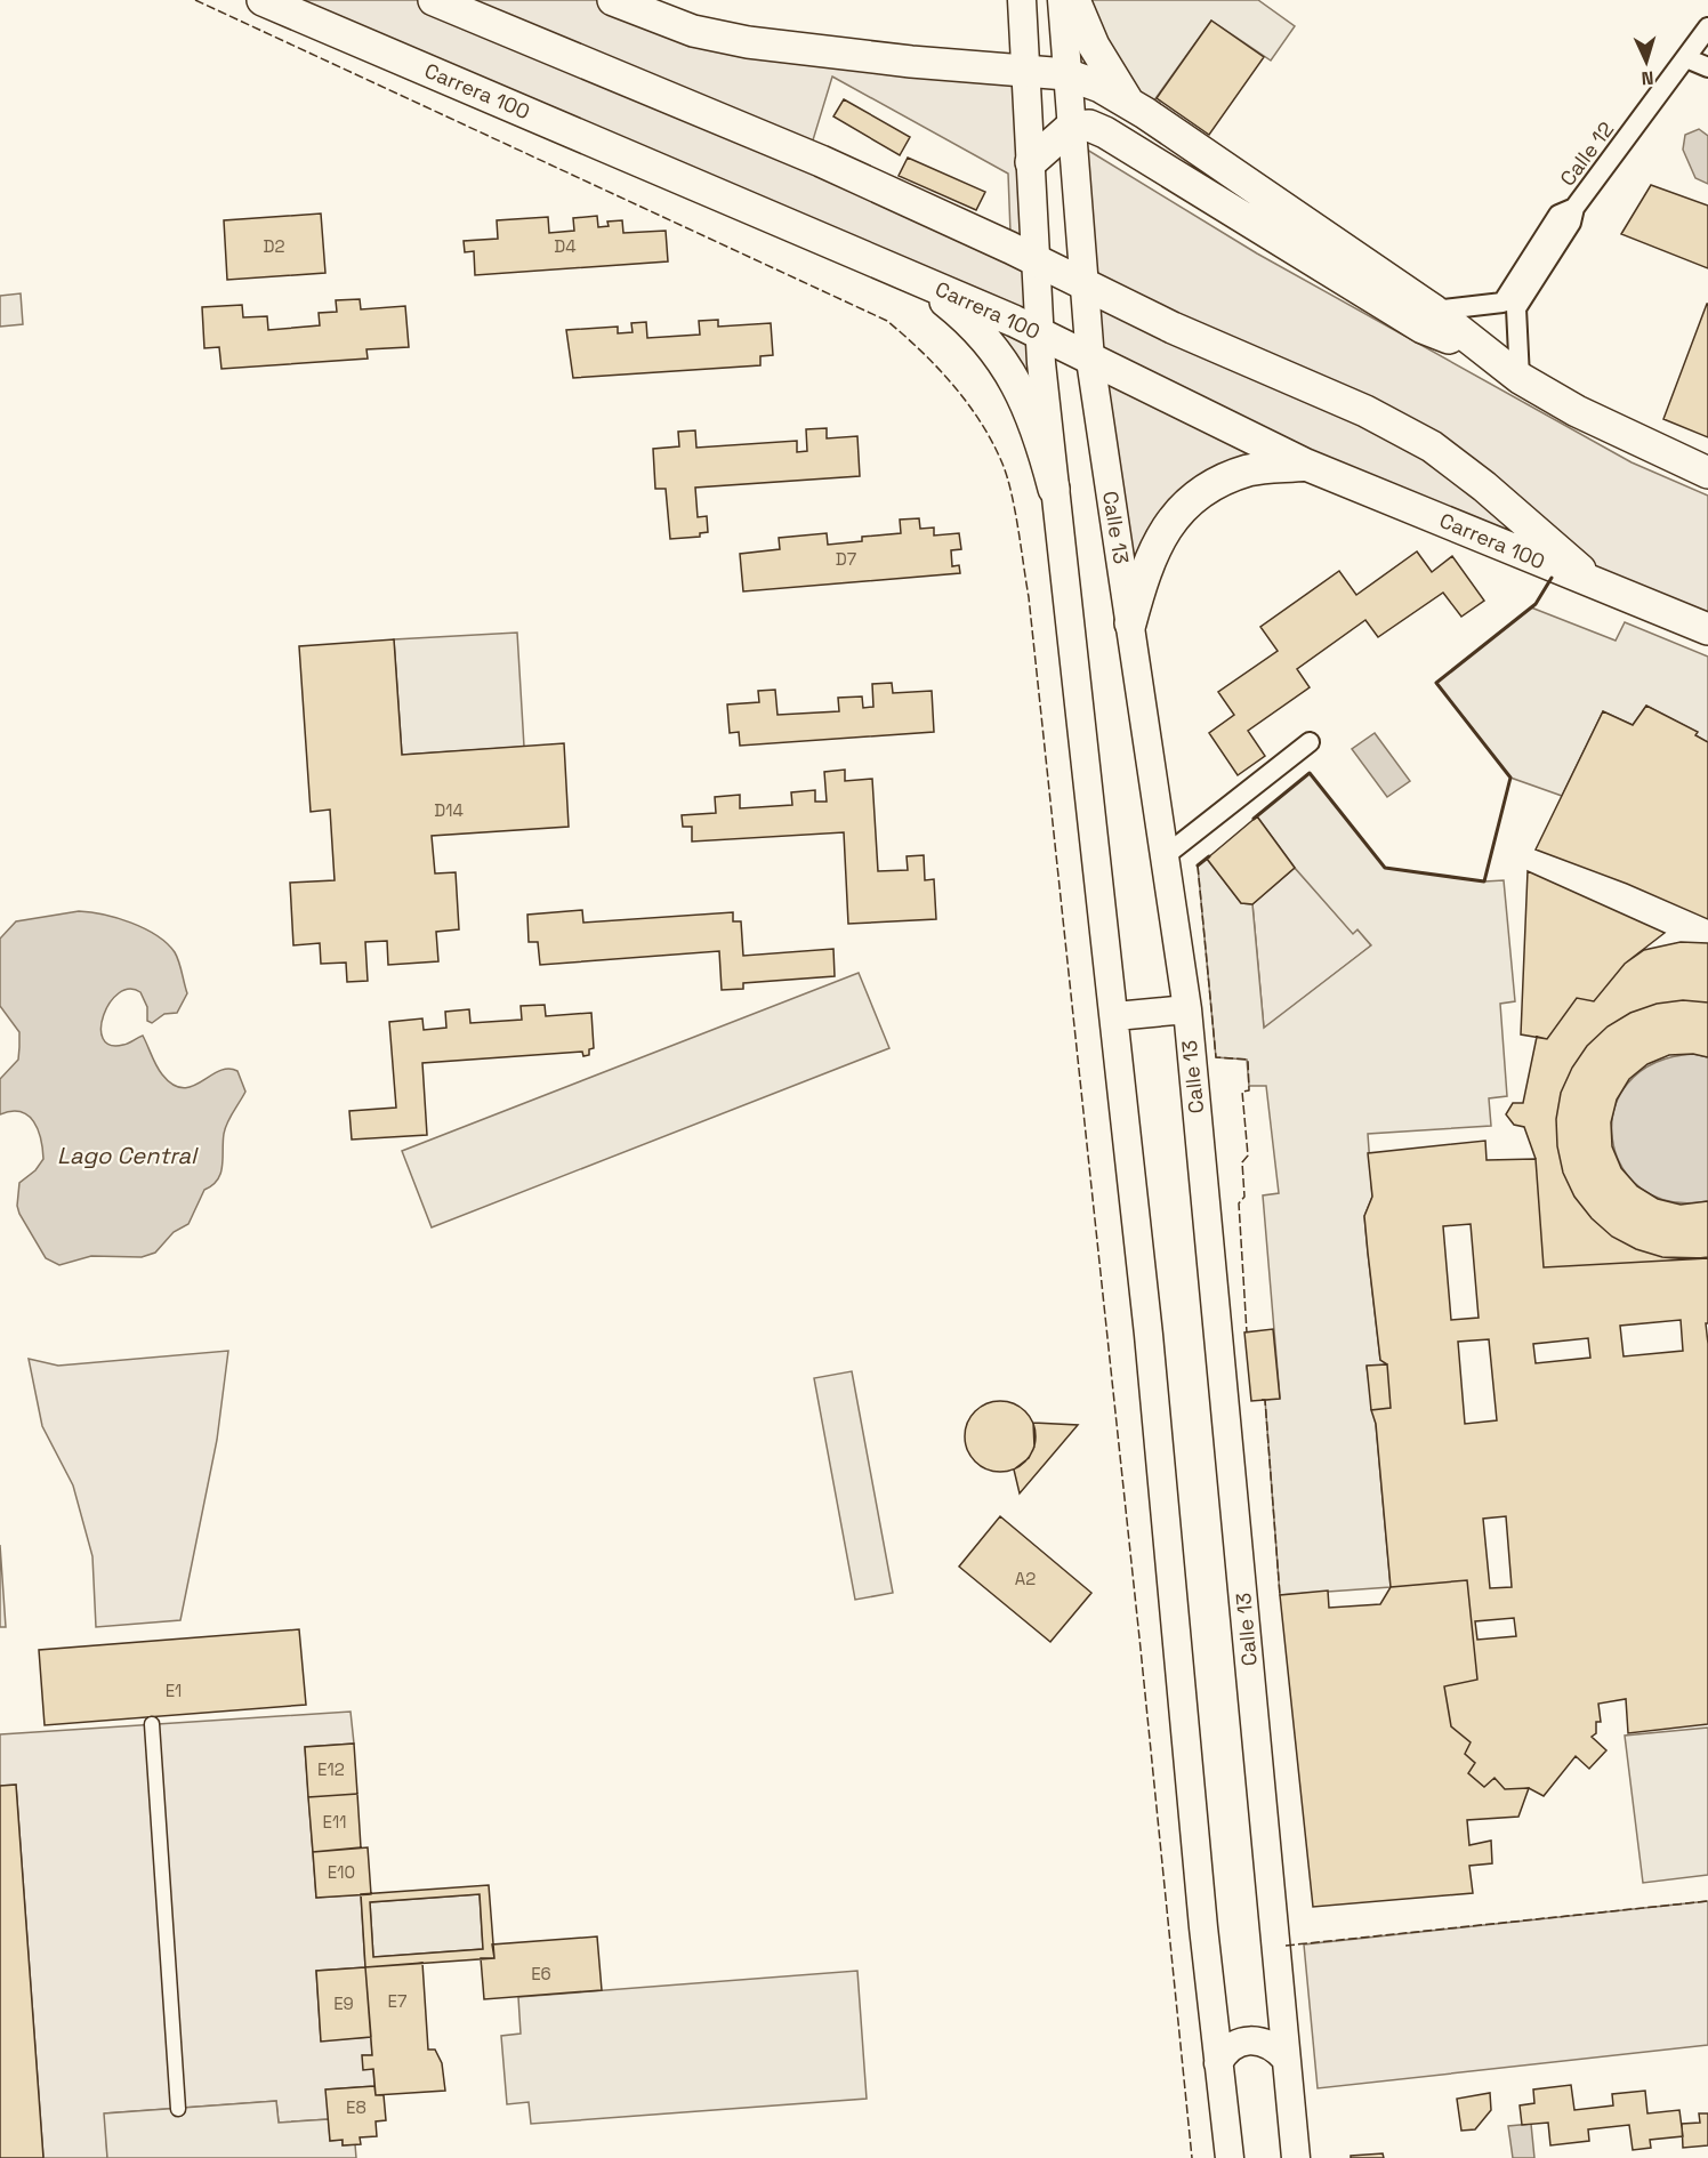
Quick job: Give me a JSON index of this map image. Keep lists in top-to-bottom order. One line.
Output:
{"streets":{"main road":["Carrera 100","Calle 13"],"street":["Calle 12"]},"crossings":[["Carrera 100","Calle 13"]],"water":["Lago Central"],"house_numbers":["D2","D4","D7","D14","A2","E1","E12","E11","E10","E6","E7","E9","E8"],"north":"bottom"}
